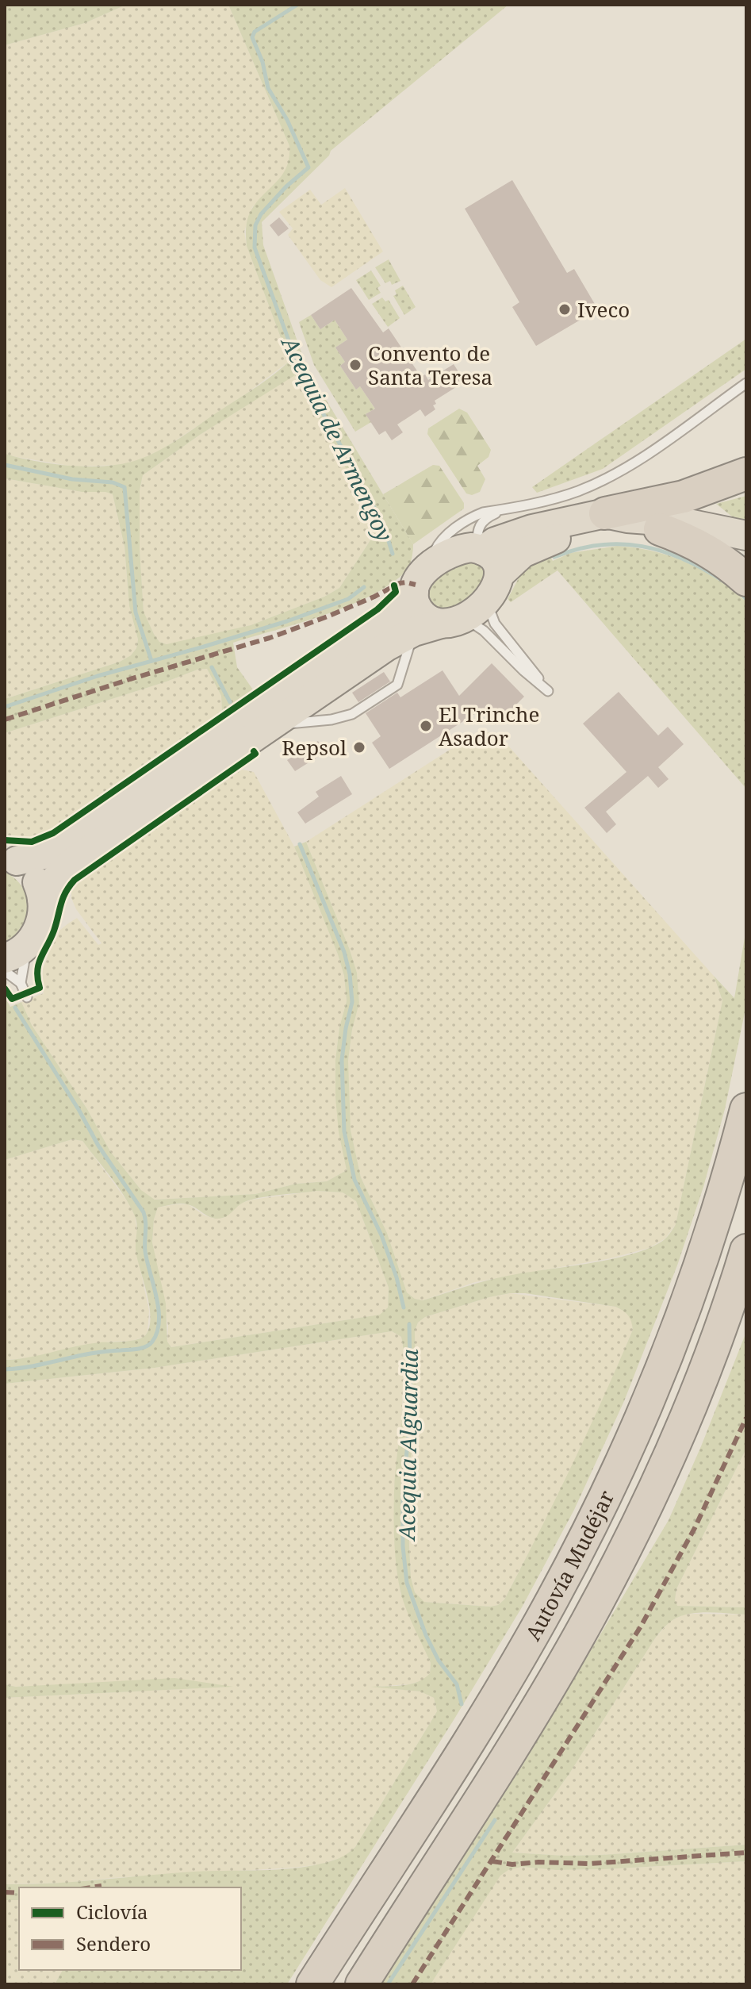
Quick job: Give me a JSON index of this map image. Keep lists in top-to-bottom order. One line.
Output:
{"streets":{"highway":["Autovía Mudéjar"]},"water":["Acequia de Armengoy","Acequia Alguardia"],"places":["Iveco","Convento de Santa Teresa","El Trinche Asador","Repsol"],"legend":["Ciclovía","Sendero"]}
